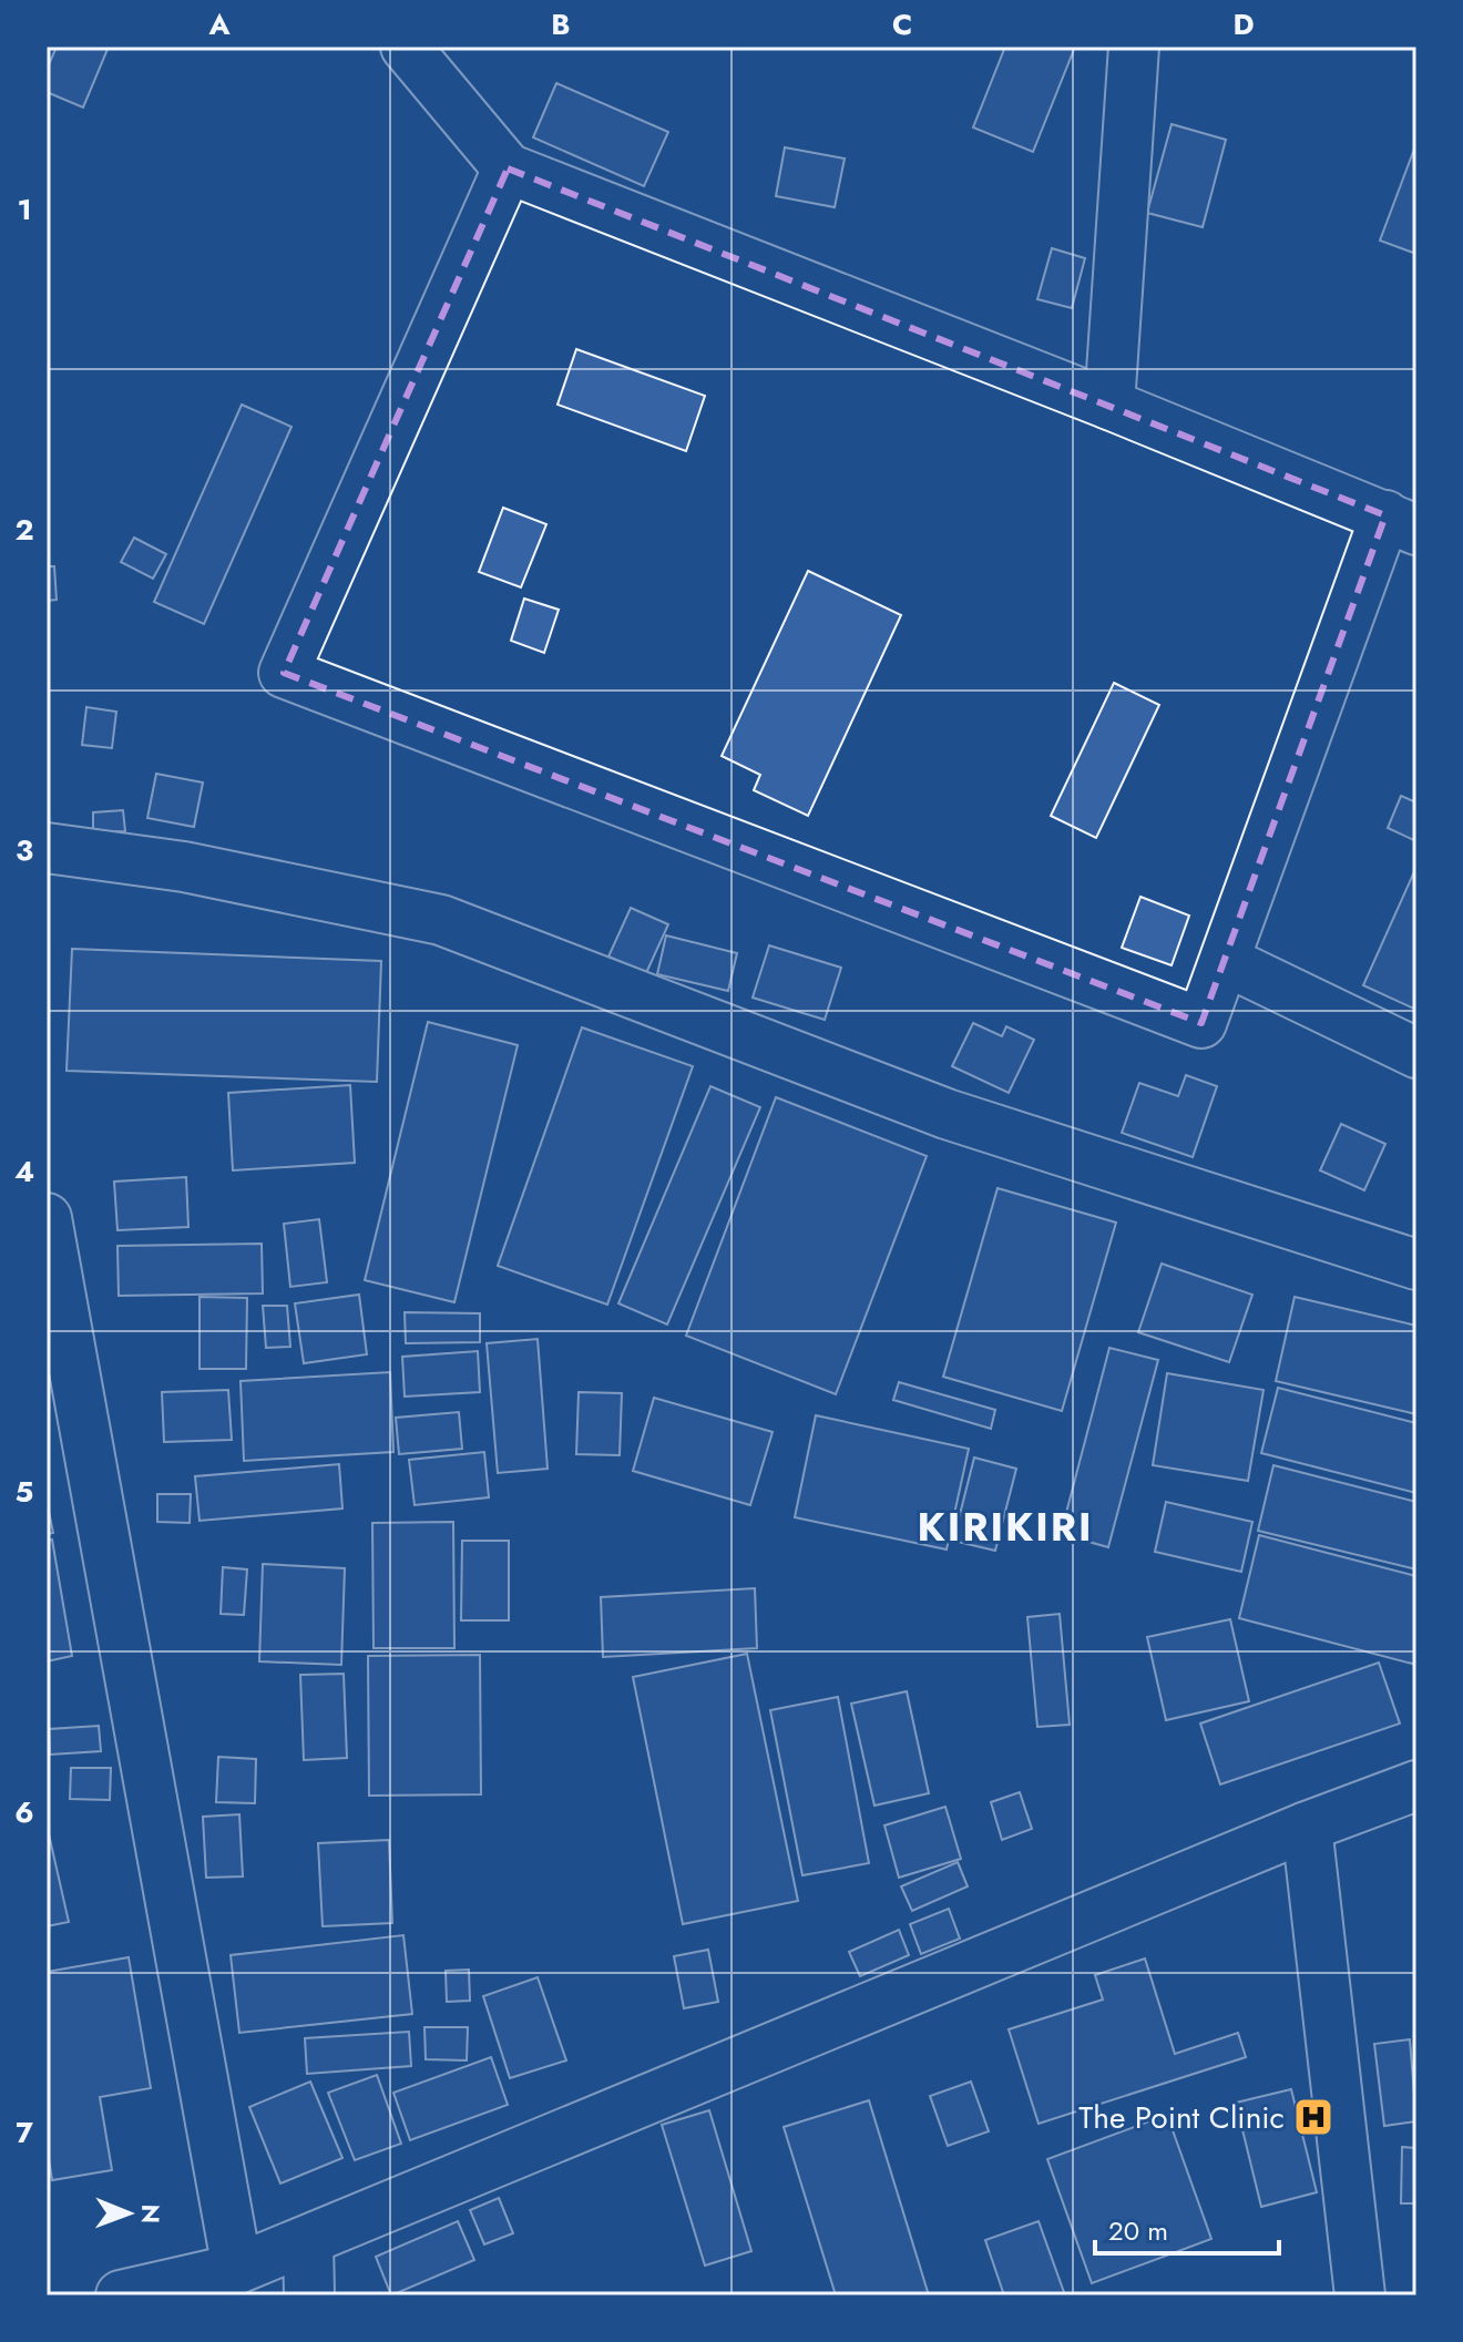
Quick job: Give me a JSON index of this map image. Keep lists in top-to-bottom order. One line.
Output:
{"districts":["KIRIKIRI"],"places":{"hospital":["The Point Clinic"]},"scale_bar":"20 m","north":"right","grid":{"columns":["A","B","C","D"],"rows":["1","2","3","4","5","6","7"]}}
